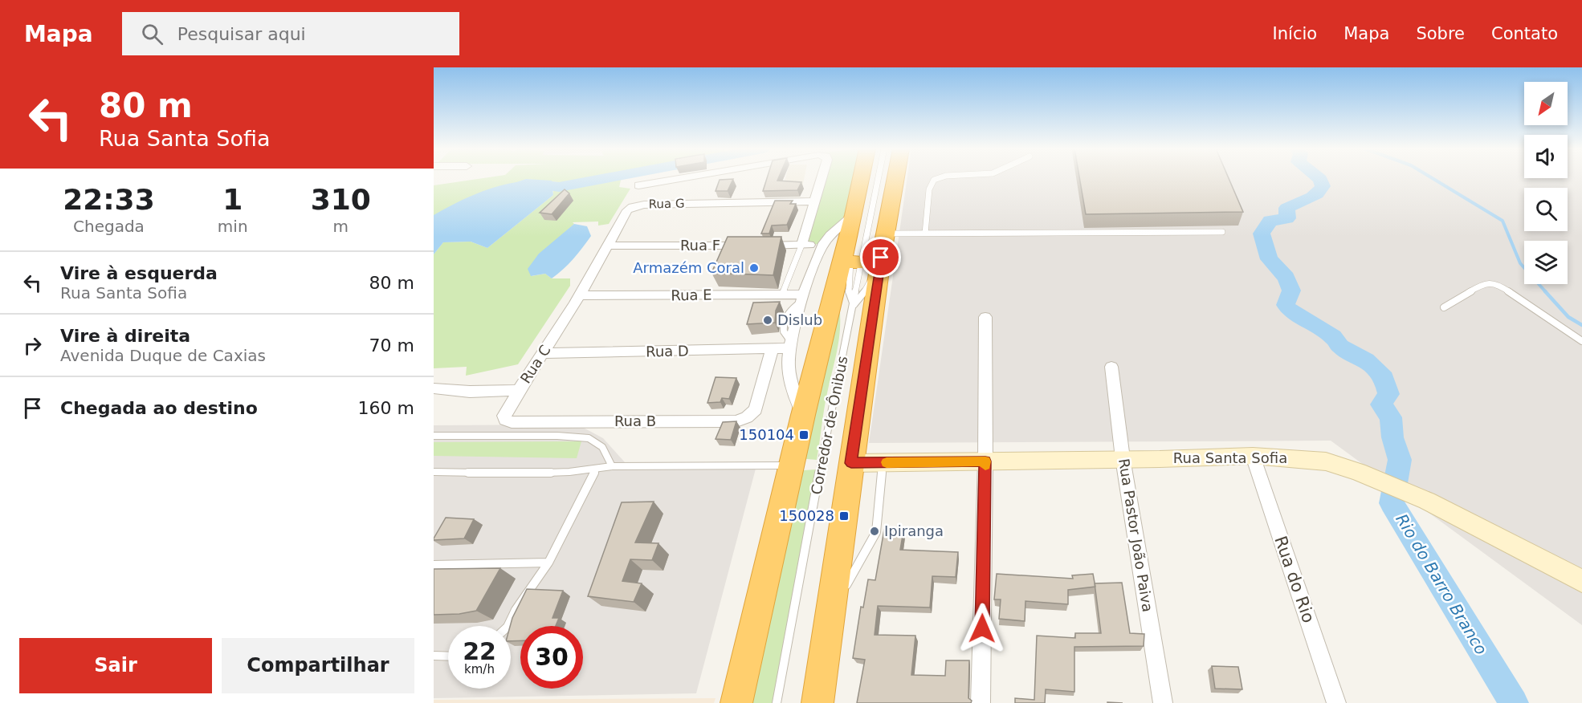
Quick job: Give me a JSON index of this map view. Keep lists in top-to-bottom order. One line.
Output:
{"streets":{"street":["Rua G","Rua F","Rua E","Rua D","Rua C","Rua B","Rua Santa Sofia","Rua Pastor João Paiva","Rua do Rio"],"lane":["Corredor de Ônibus"]},"crossings":[["Rua G","Rua F"],["Rua G","Rua E"],["Rua G","Rua C"],["Rua E","Rua C"],["Rua D","Rua C"],["Rua D","Rua B"],["Rua C","Rua B"],["Rua Santa Sofia","Rua Pastor João Paiva"],["Rua Santa Sofia","Rua do Rio"]],"water":["Rio do Barro Branco"],"places":{"other":["Armazém Coral","Dislub","Ipiranga"],"transit":["150104","150028"]},"north":"bottom left","page":{"header":"Mapa","search":"Pesquisar aqui","nav":["Início","Mapa","Sobre","Contato"],"turn":["80 m","Rua Santa Sofia"],"eta":["22:33","Chegada","1","min","310","m"],"list":[{"name":"Vire à esquerda","note":"Rua Santa Sofia","value":"80 m"},{"name":"Vire à direita","note":"Avenida Duque de Caxias","value":"70 m"},{"name":"Chegada ao destino","value":"160 m"}],"speed":"22 km/h","limit":"30","buttons":["Sair","Compartilhar"]}}
